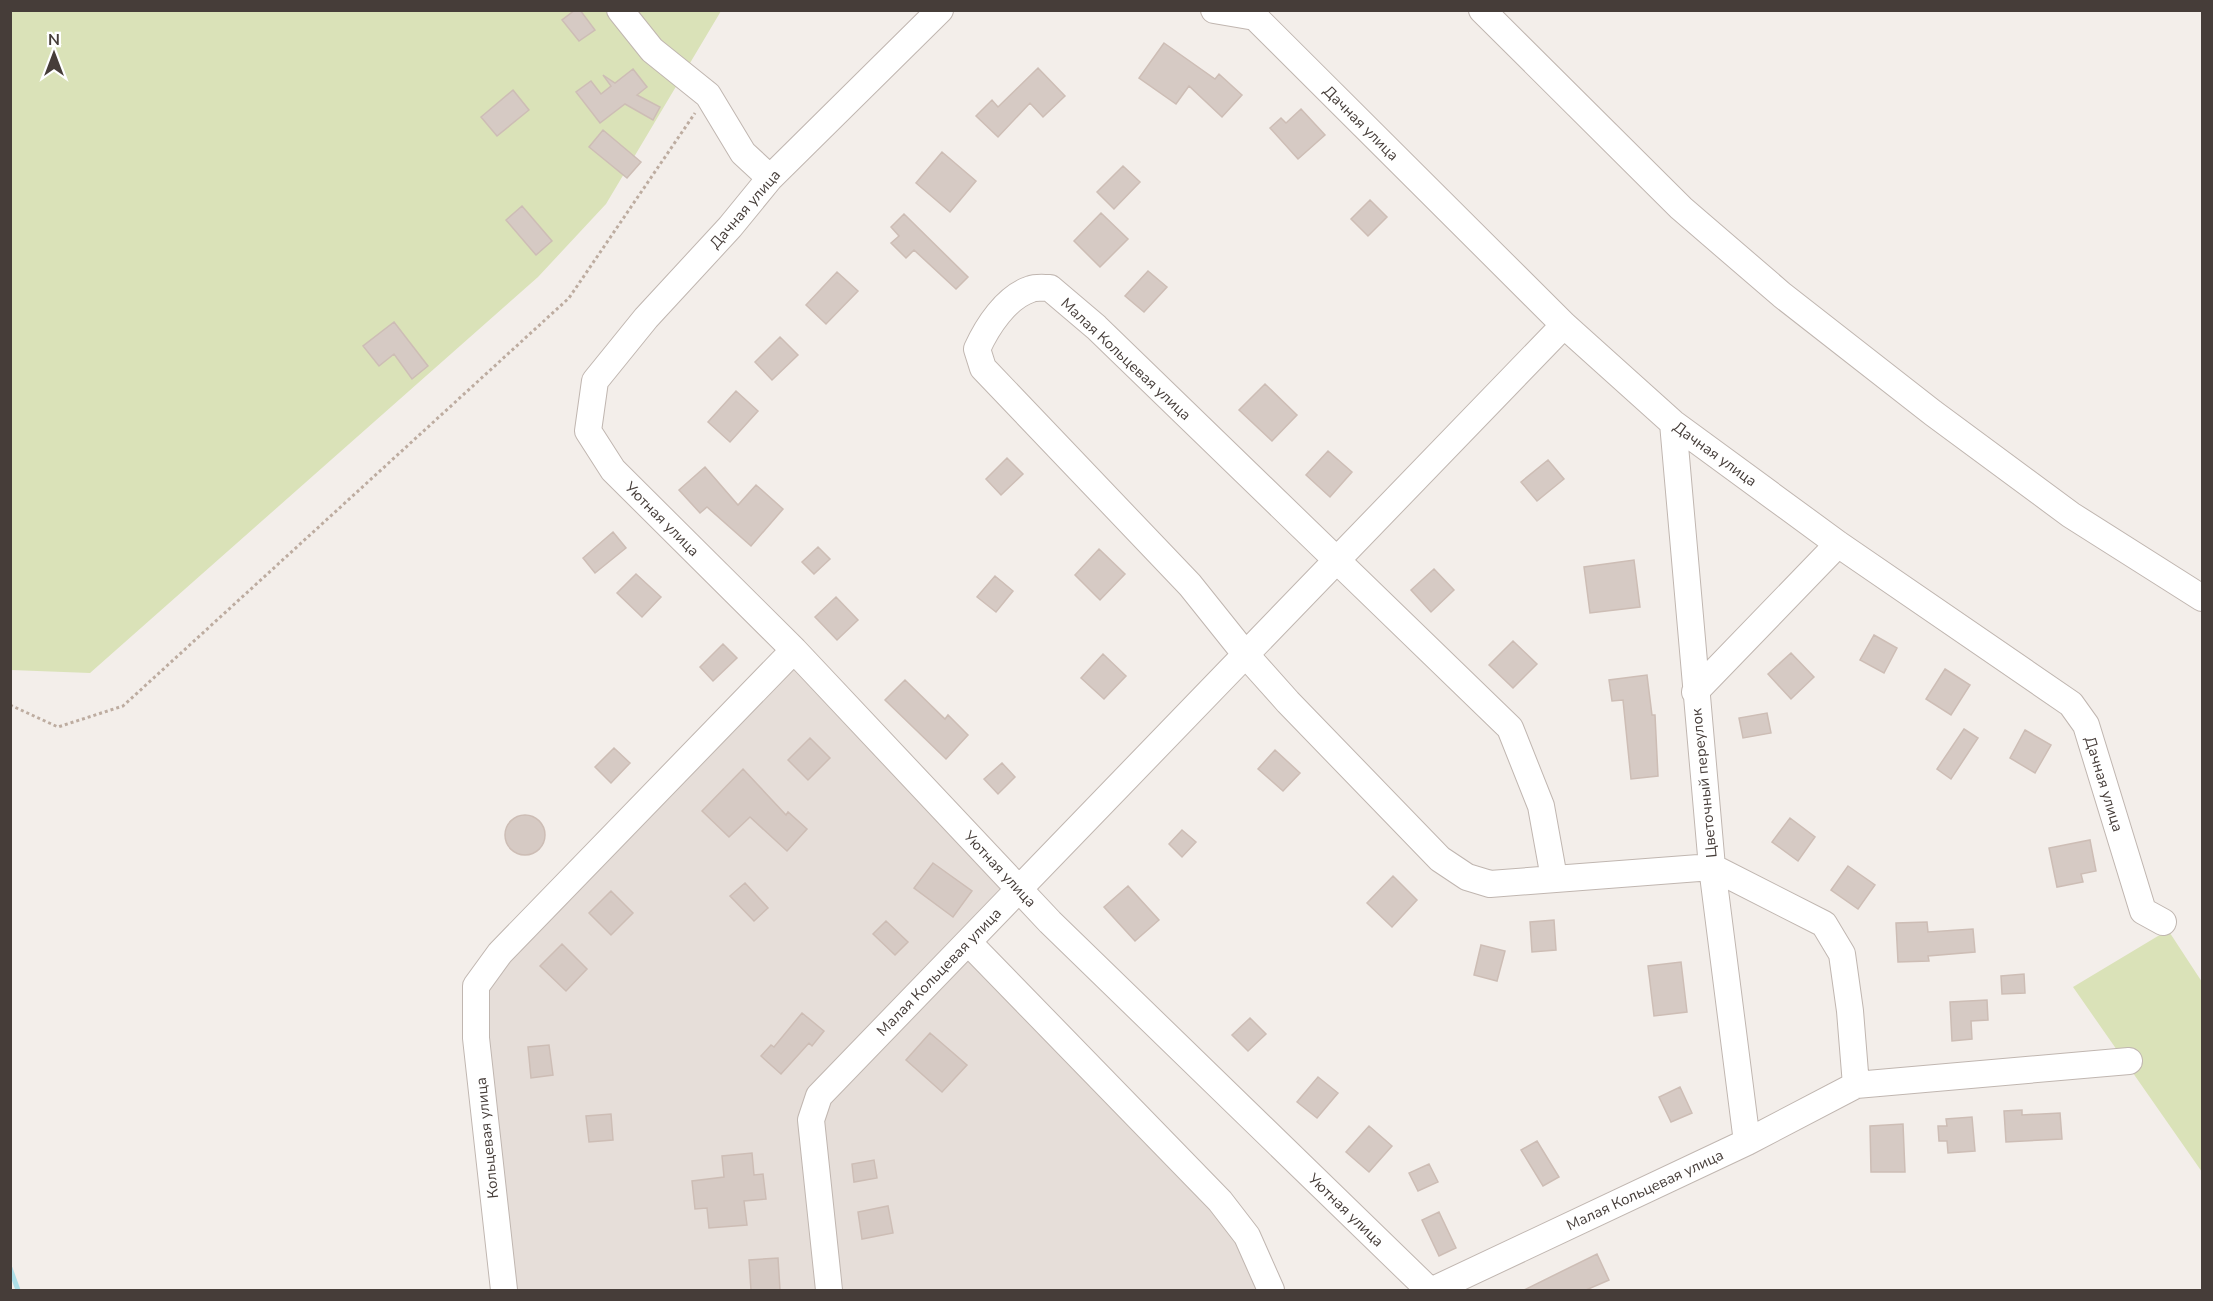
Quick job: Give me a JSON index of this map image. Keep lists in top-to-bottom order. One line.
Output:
{"streets":{"street":["Дачная улица","Малая Кольцевая улица","Уютная улица","Цветочный переулок","Кольцевая улица"]},"crossings":[["Дачная улица","Малая Кольцевая улица"],["Дачная улица","Уютная улица"],["Дачная улица","Цветочный переулок"],["Малая Кольцевая улица","Уютная улица"],["Малая Кольцевая улица","Цветочный переулок"],["Уютная улица","Кольцевая улица"]],"north":"top"}
